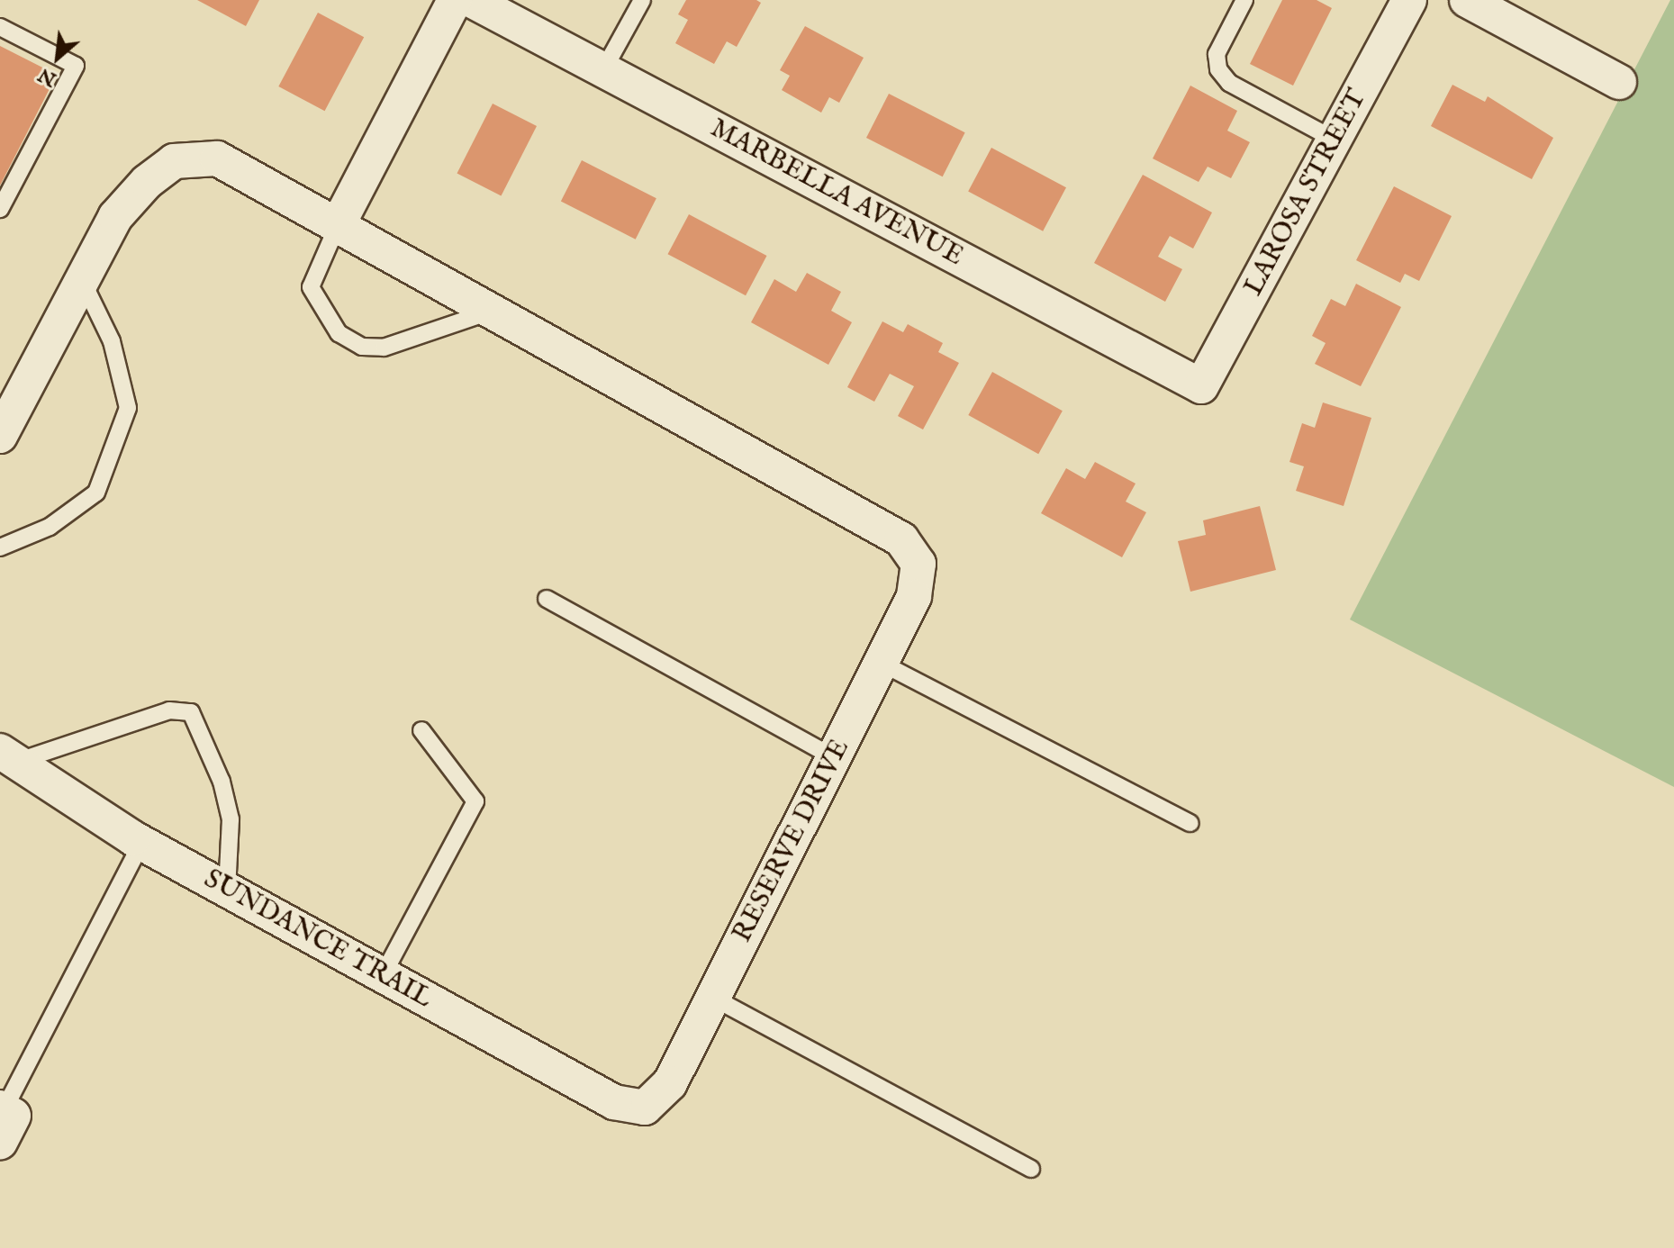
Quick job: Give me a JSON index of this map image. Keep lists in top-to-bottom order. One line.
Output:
{"streets":{"street":["MARBELLA AVENUE","LAROSA STREET","RESERVE DRIVE","SUNDANCE TRAIL"]},"crossings":[["MARBELLA AVENUE","LAROSA STREET"],["RESERVE DRIVE","SUNDANCE TRAIL"]],"north":"bottom left"}
